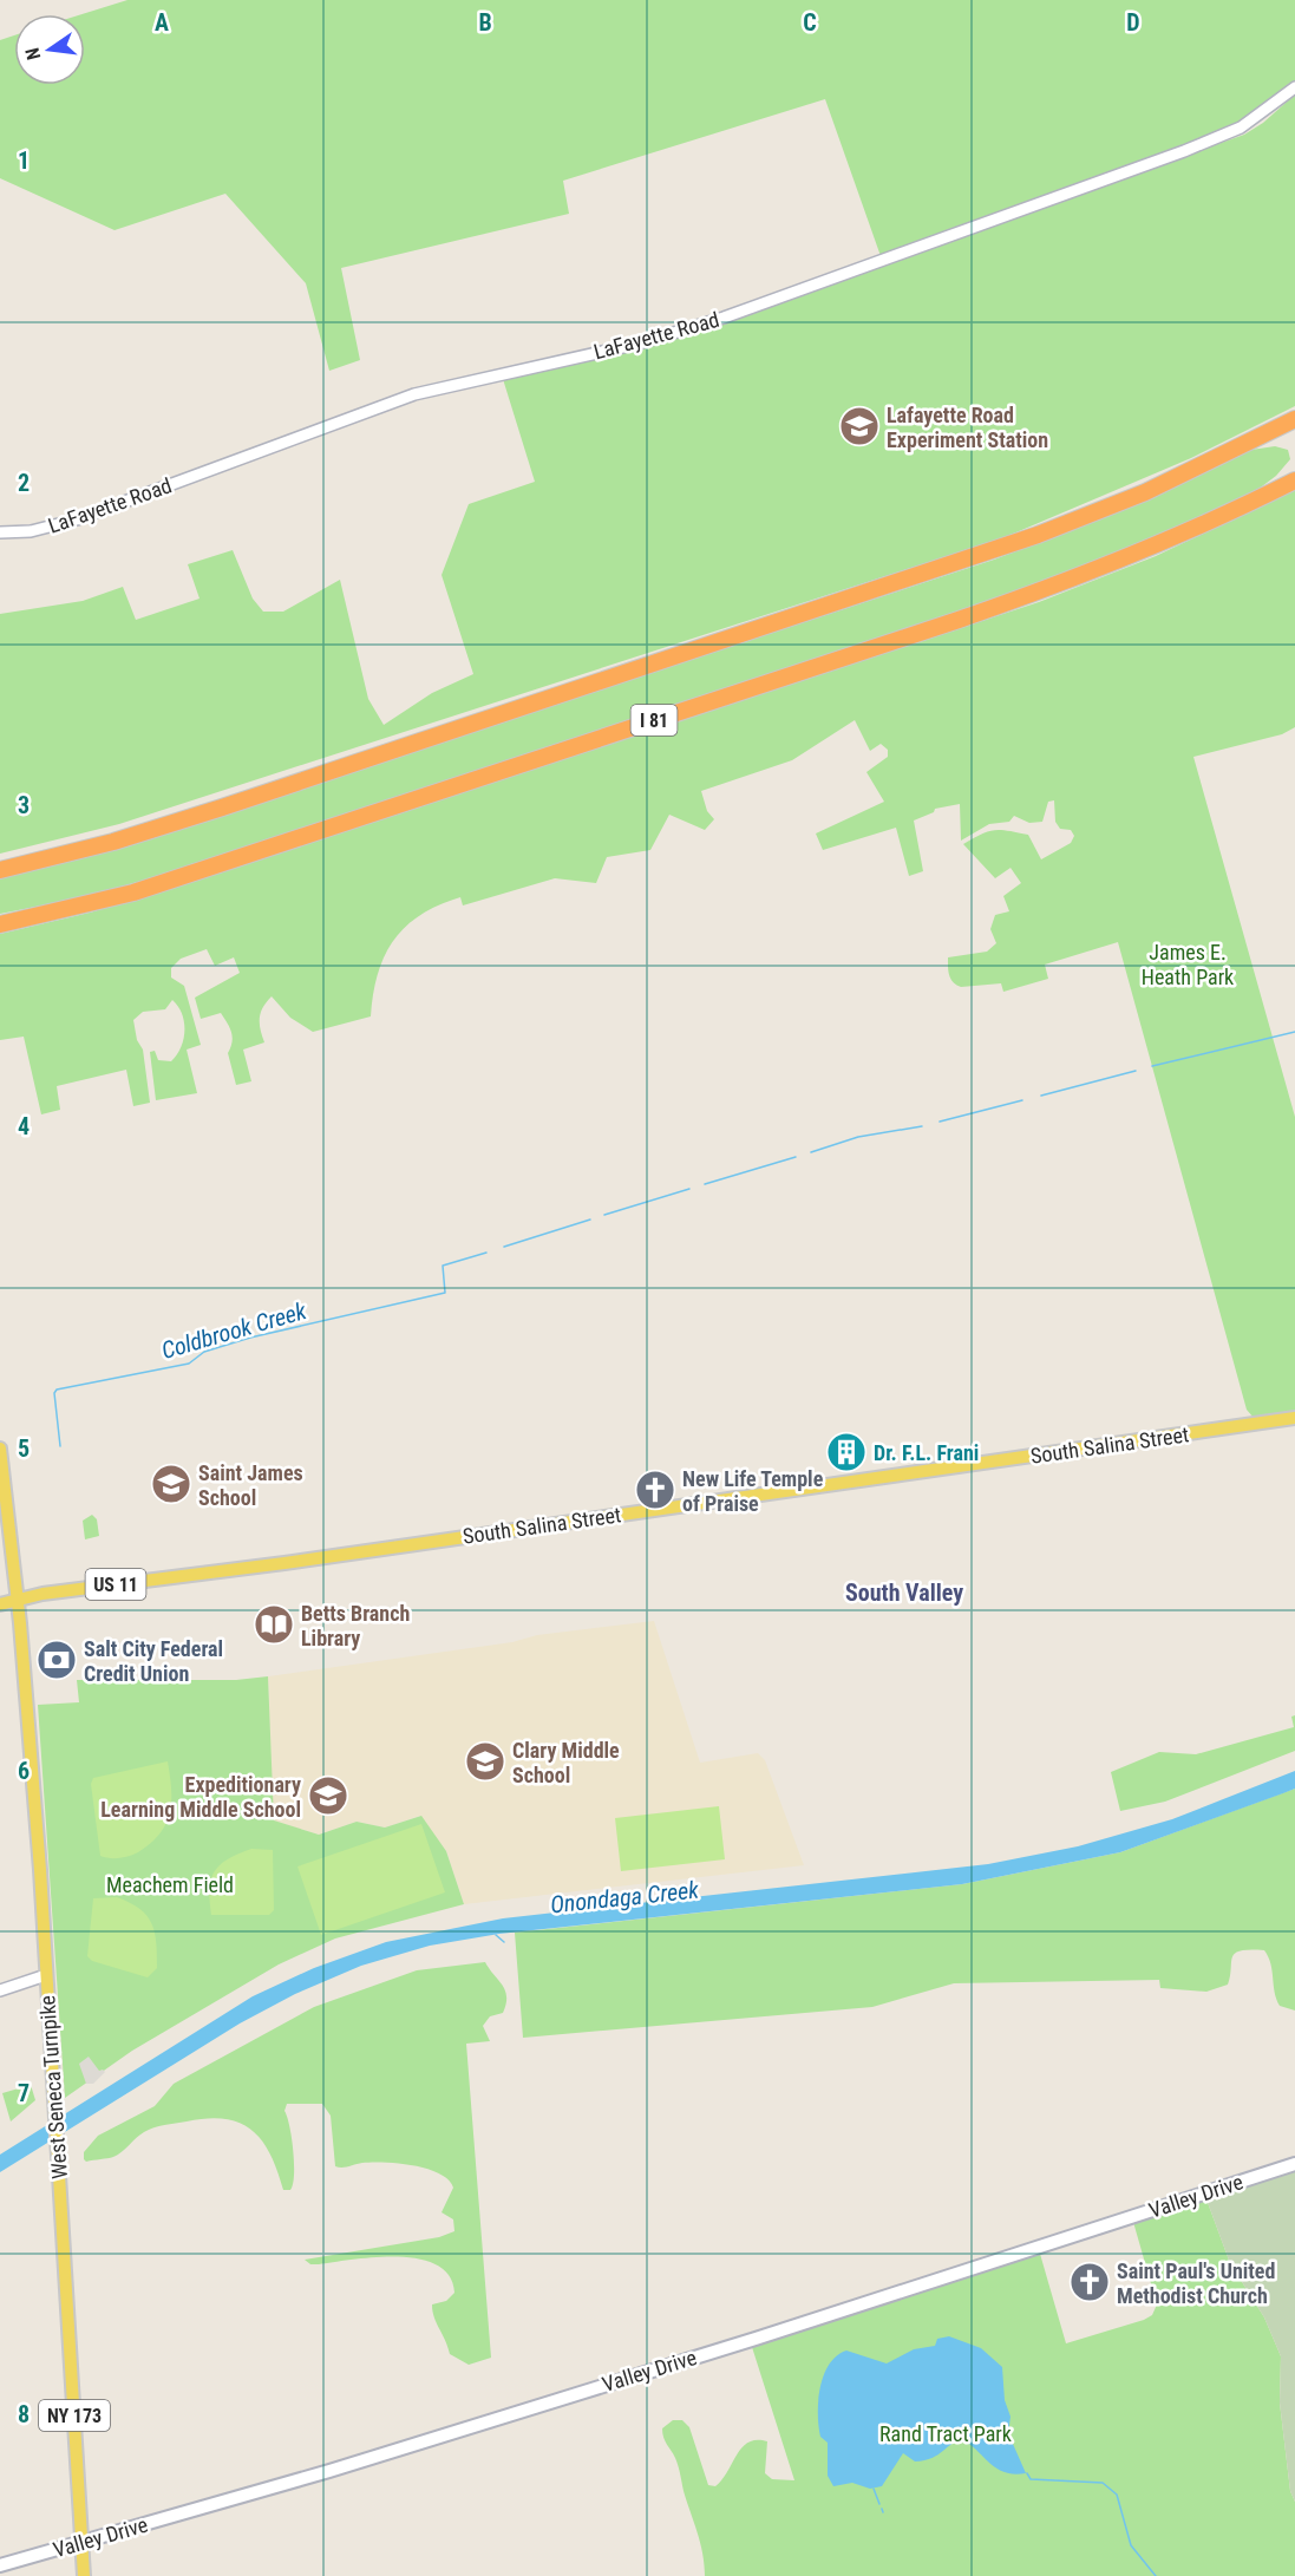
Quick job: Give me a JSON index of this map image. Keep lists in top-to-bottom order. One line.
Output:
{"streets":{"highway":["I 81"],"main road":["South Salina Street","US 11","West Seneca Turnpike","Valley Drive","NY 173"],"street":["LaFayette Road"]},"crossings":[["South Salina Street","West Seneca Turnpike"],["South Salina Street","NY 173"],["West Seneca Turnpike","Valley Drive"],["West Seneca Turnpike","NY 173"]],"districts":["South Valley"],"water":["Coldbrook Creek","Onondaga Creek"],"parks":["James E. Heath Park","Meachem Field","Rand Tract Park"],"places":{"school or university":["Lafayette Road Experiment Station","Saint James School","Clary Middle School","Expeditionary Learning Middle School"],"building":["Dr. F.L. Frani"],"church":["New Life Temple of Praise","Saint Paul's United Methodist Church"],"library":["Betts Branch Library"],"bank":["Salt City Federal Credit Union"]},"north":"left","grid":{"columns":["A","B","C","D"],"rows":["1","2","3","4","5","6","7","8"]}}
